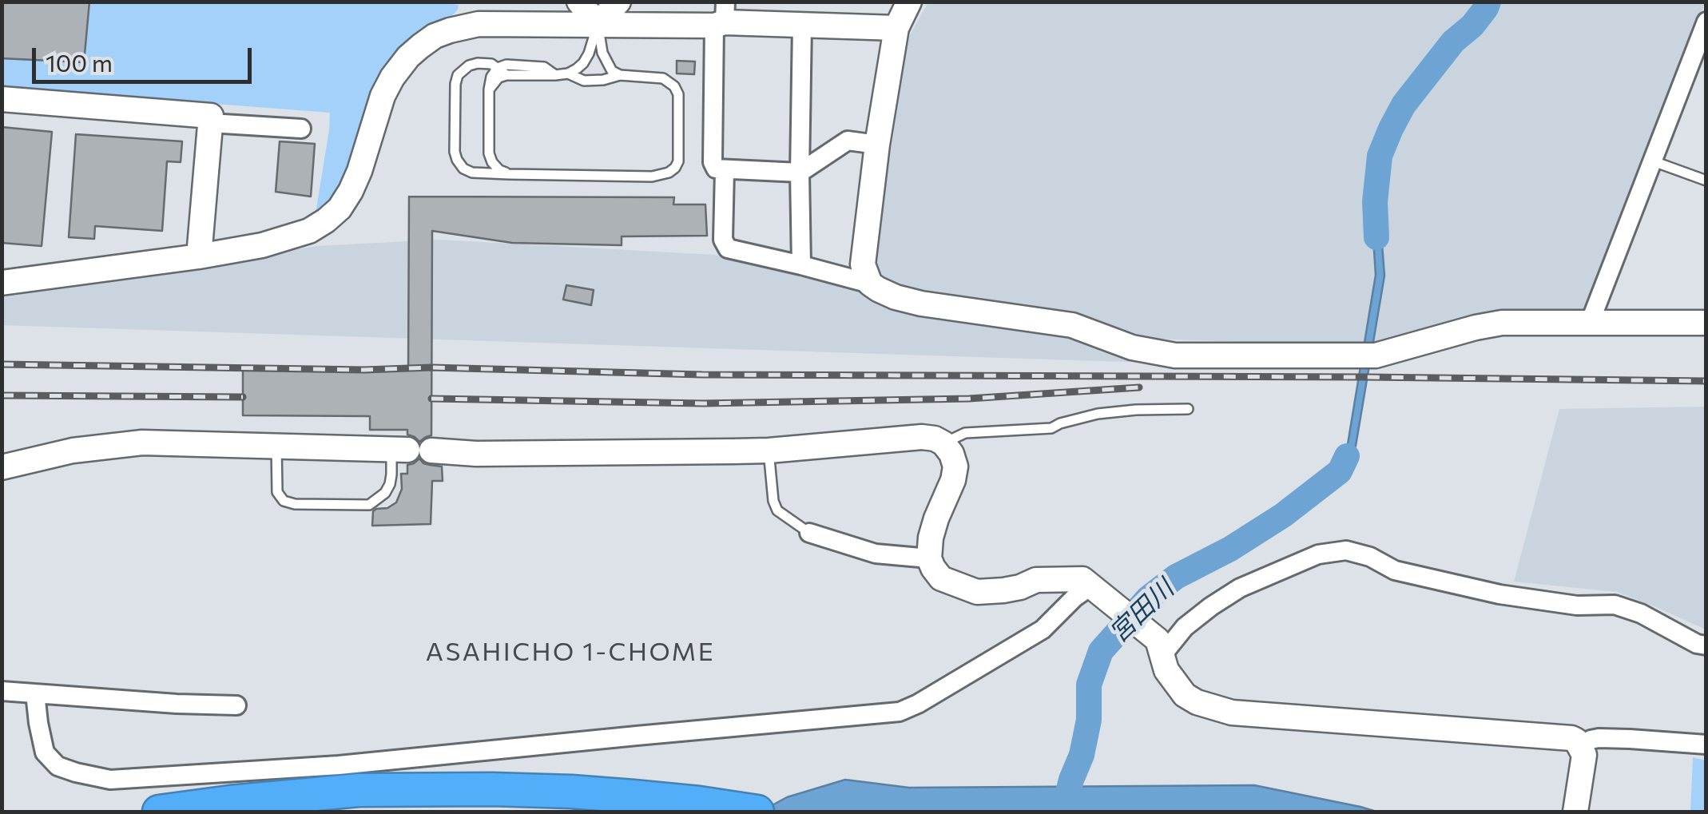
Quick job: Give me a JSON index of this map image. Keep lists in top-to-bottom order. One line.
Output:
{"districts":["ASAHICHO 1-CHOME"],"water":["宮田川"],"scale_bar":"100 m"}
